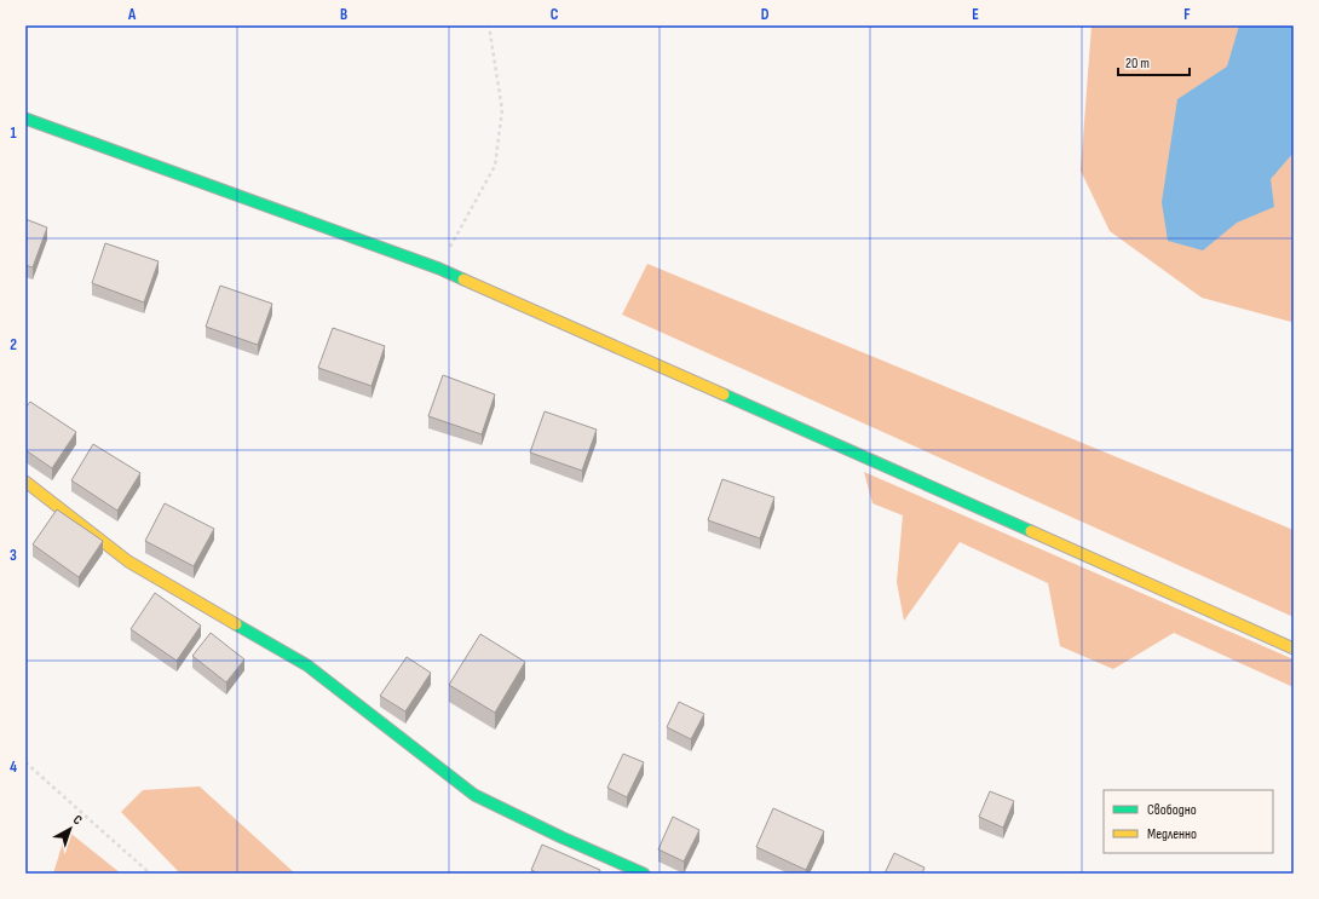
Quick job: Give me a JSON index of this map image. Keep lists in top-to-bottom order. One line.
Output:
{"legend":["Свободно","Медленно"],"scale_bar":"20 m","north":"top right","grid":{"columns":["A","B","C","D","E","F"],"rows":["1","2","3","4"]}}
